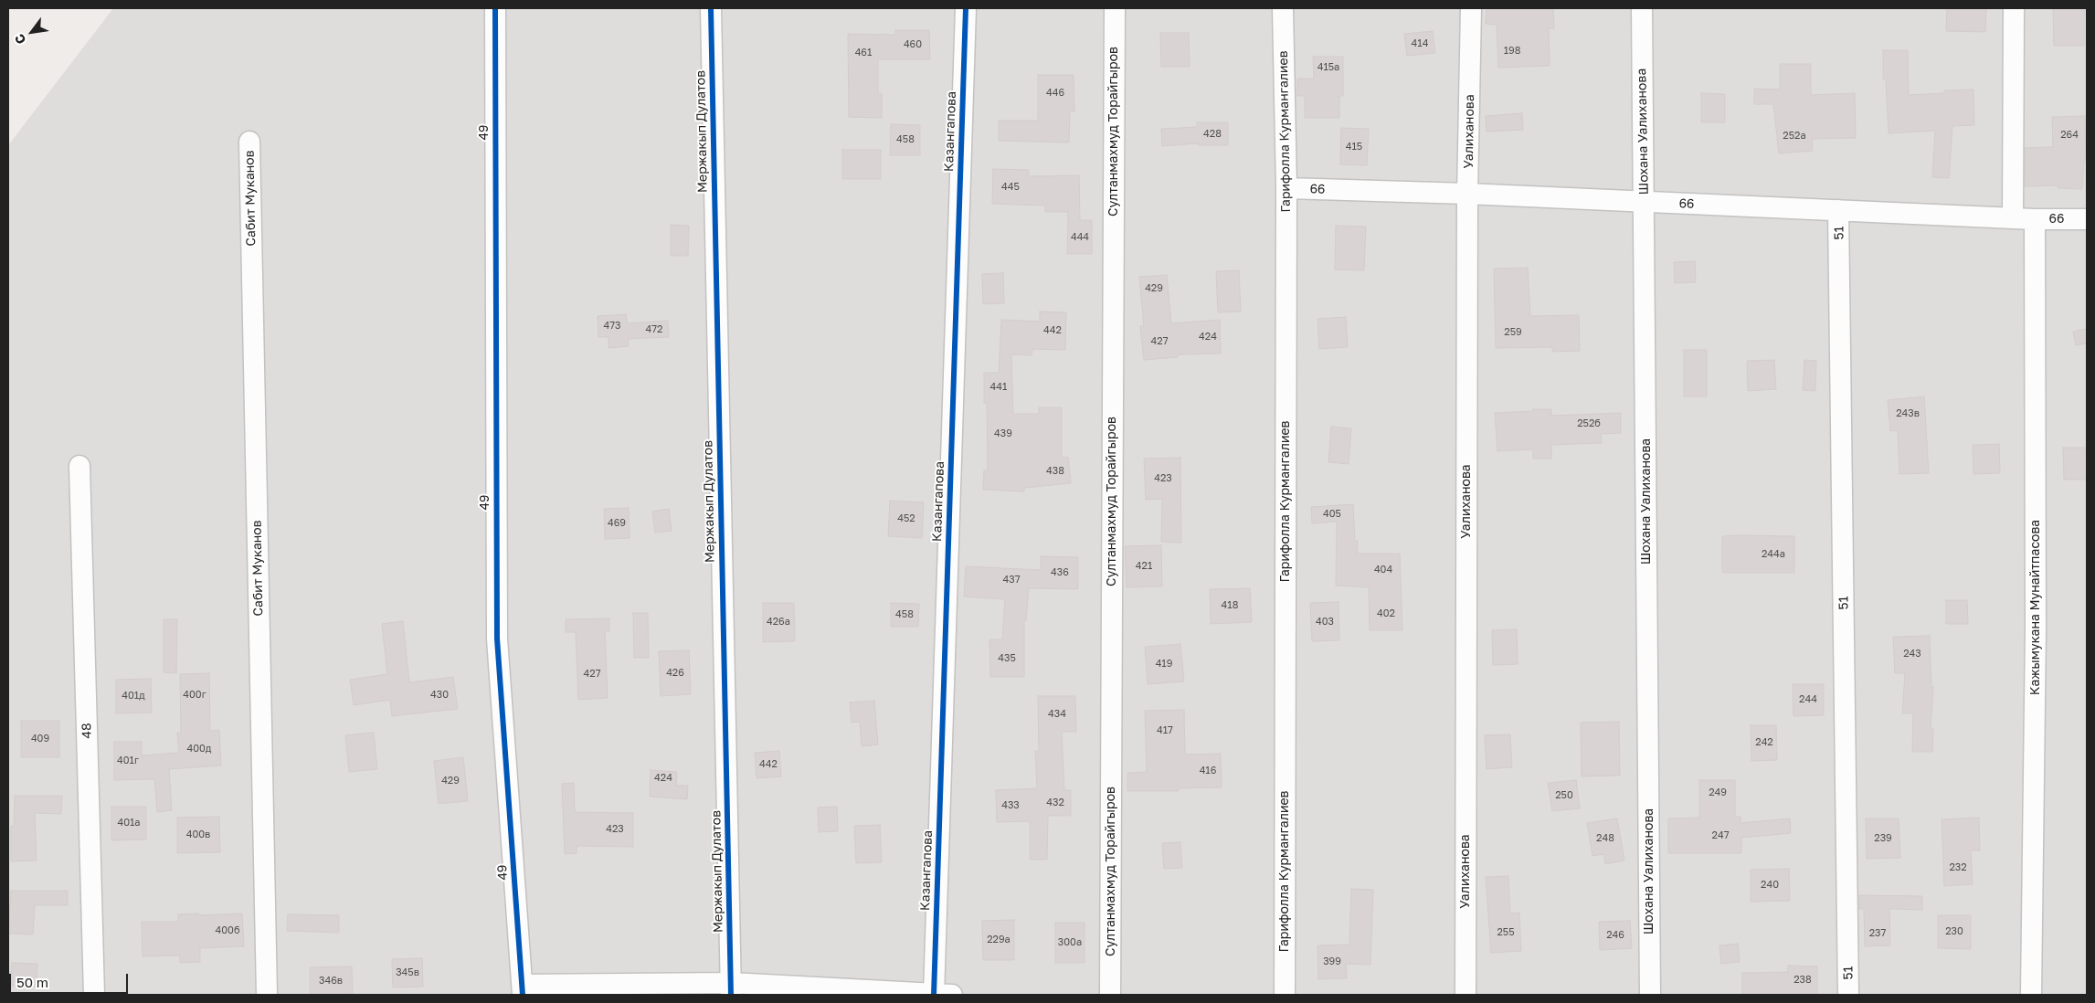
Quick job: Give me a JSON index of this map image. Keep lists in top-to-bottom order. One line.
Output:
{"streets":{"street":["Мержакып Дулатов","Казангапова","Султанмахмуд Торайгыров","Гарифолла Курмангалиев","Уалиханова","Шохана Уалиханова","49","66","Сабит Муканов","51","Кажымукана Мунайтпасова","48"]},"crossings":[["Гарифолла Курмангалиев","66"],["Уалиханова","66"],["Шохана Уалиханова","66"],["66","51"],["66","Кажымукана Мунайтпасова"]],"house_numbers":["414","460","198","461","415а","446","428","264","252а","458","415","445","444","429","473","472","442","259","424","427","441","243в","252б","439","438","423","405","452","469","244а","421","404","436","437","418","402","458","426а","403","243","435","419","426","427","400г","430","401д","244","434","417","409","242","400д","401г","442","416","424","429","249","250","432","433","401а","423","400в","247","248","239","232","240","400б","230","255","237","246","229а","300а","399","345в","238","346в"],"scale_bar":"50 m","north":"bottom left"}
